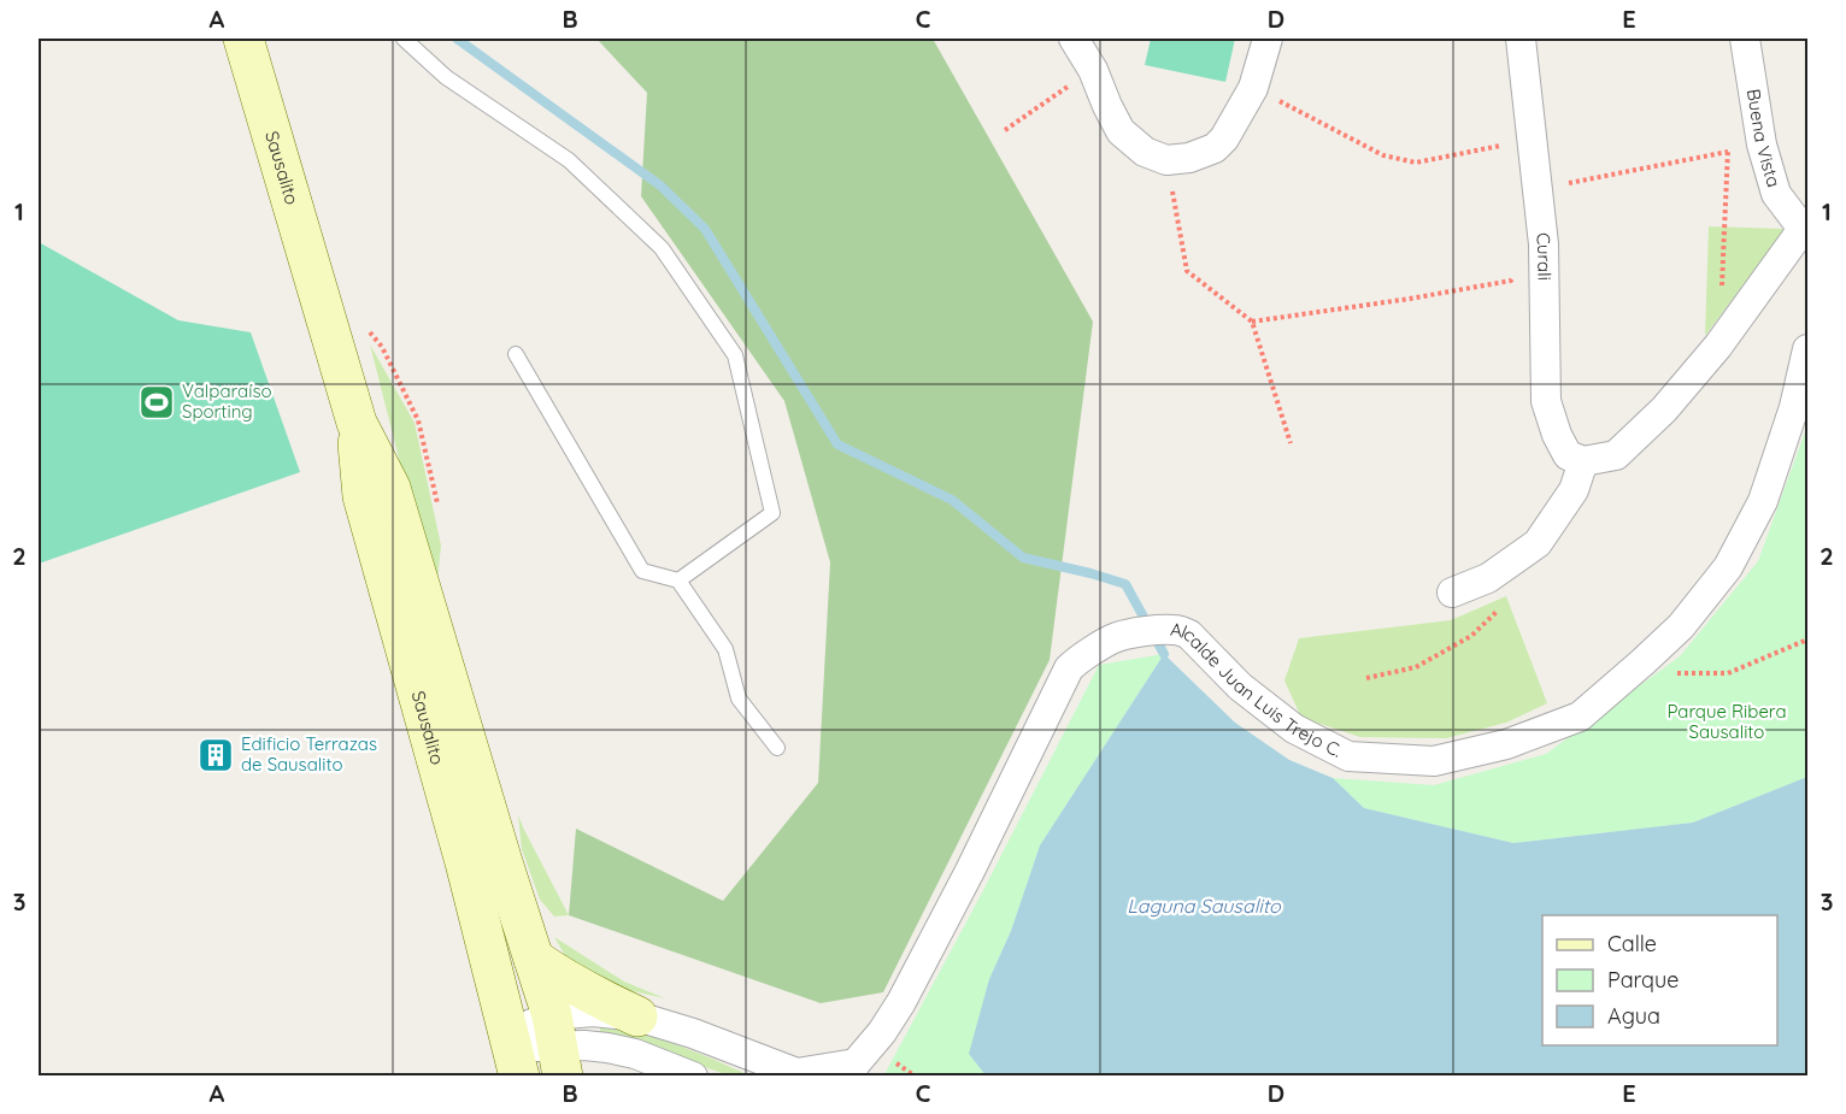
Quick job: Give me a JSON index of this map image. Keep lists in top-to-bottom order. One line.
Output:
{"streets":{"main road":["Sausalito"],"street":["Buena Vista","Curali","Alcalde Juan Luis Trejo C."]},"water":["Laguna Sausalito"],"parks":["Parque Ribera Sausalito"],"places":{"sports":["Valparaíso Sporting"],"building":["Edificio Terrazas de Sausalito"]},"legend":["Calle","Parque","Agua"],"grid":{"columns":["A","B","C","D","E"],"rows":["1","2","3"]}}
